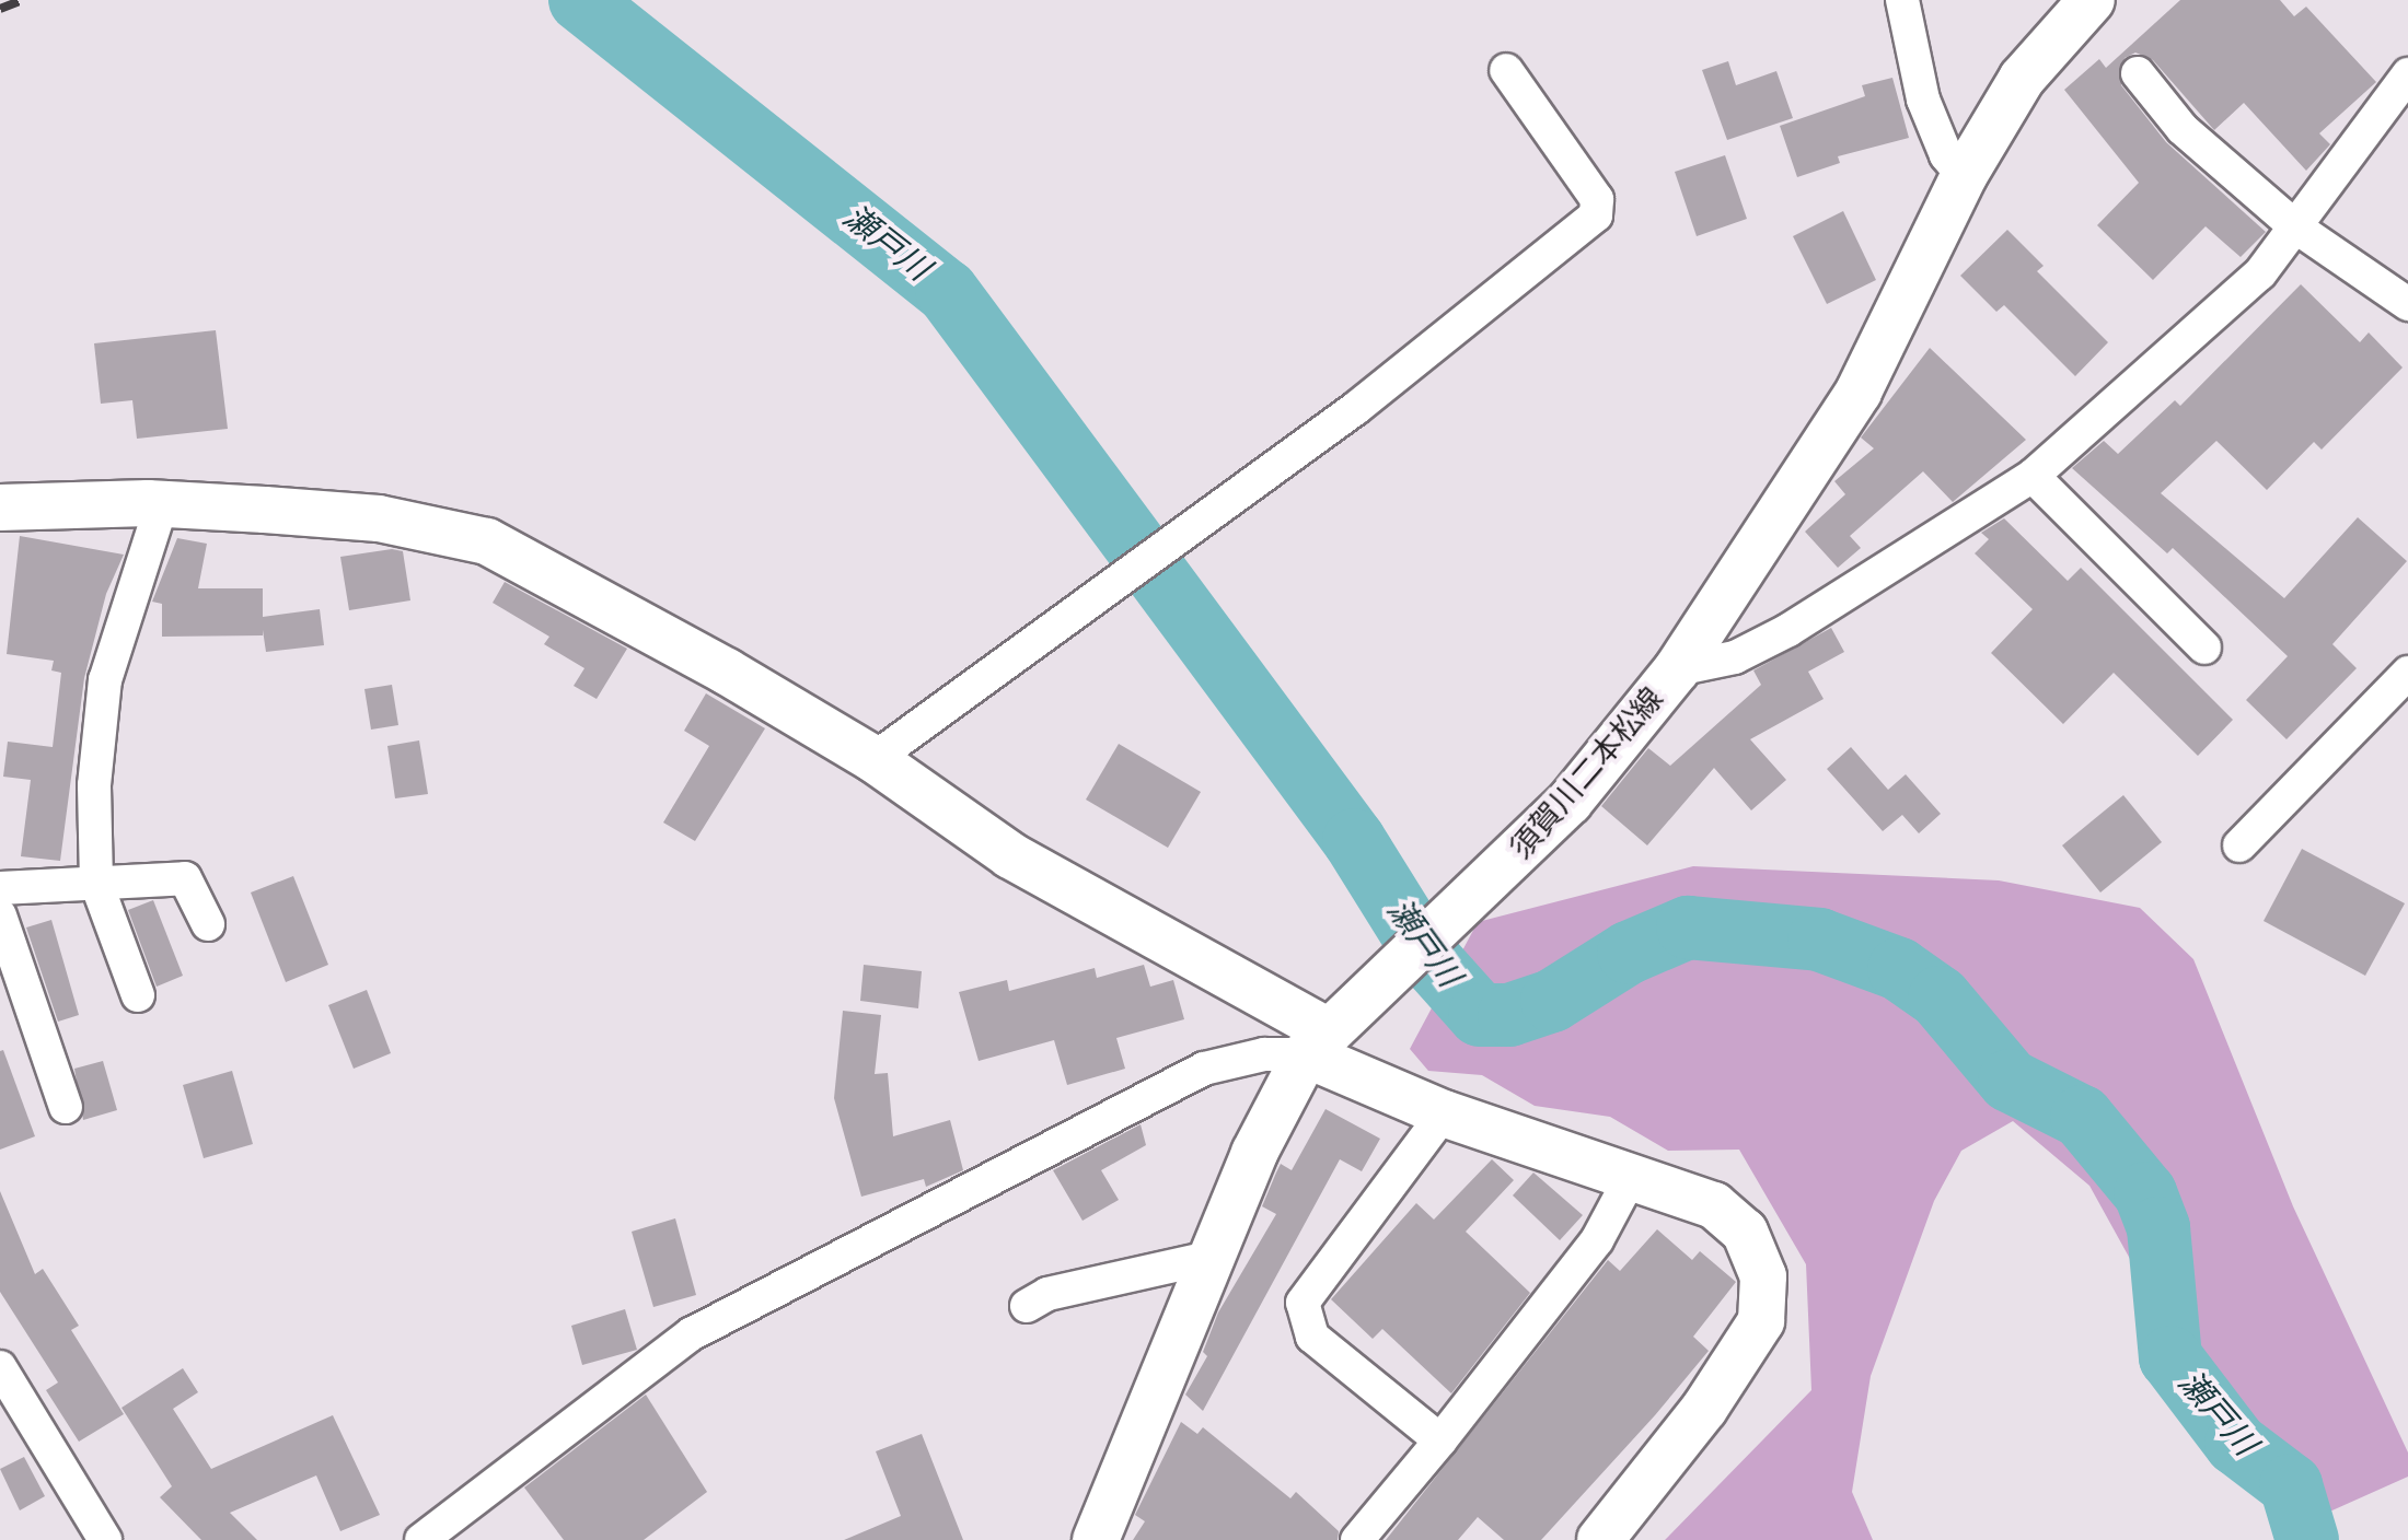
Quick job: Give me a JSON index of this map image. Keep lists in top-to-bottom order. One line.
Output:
{"streets":{"street":["須賀川二本松線"]},"water":["瀬戸川"]}
